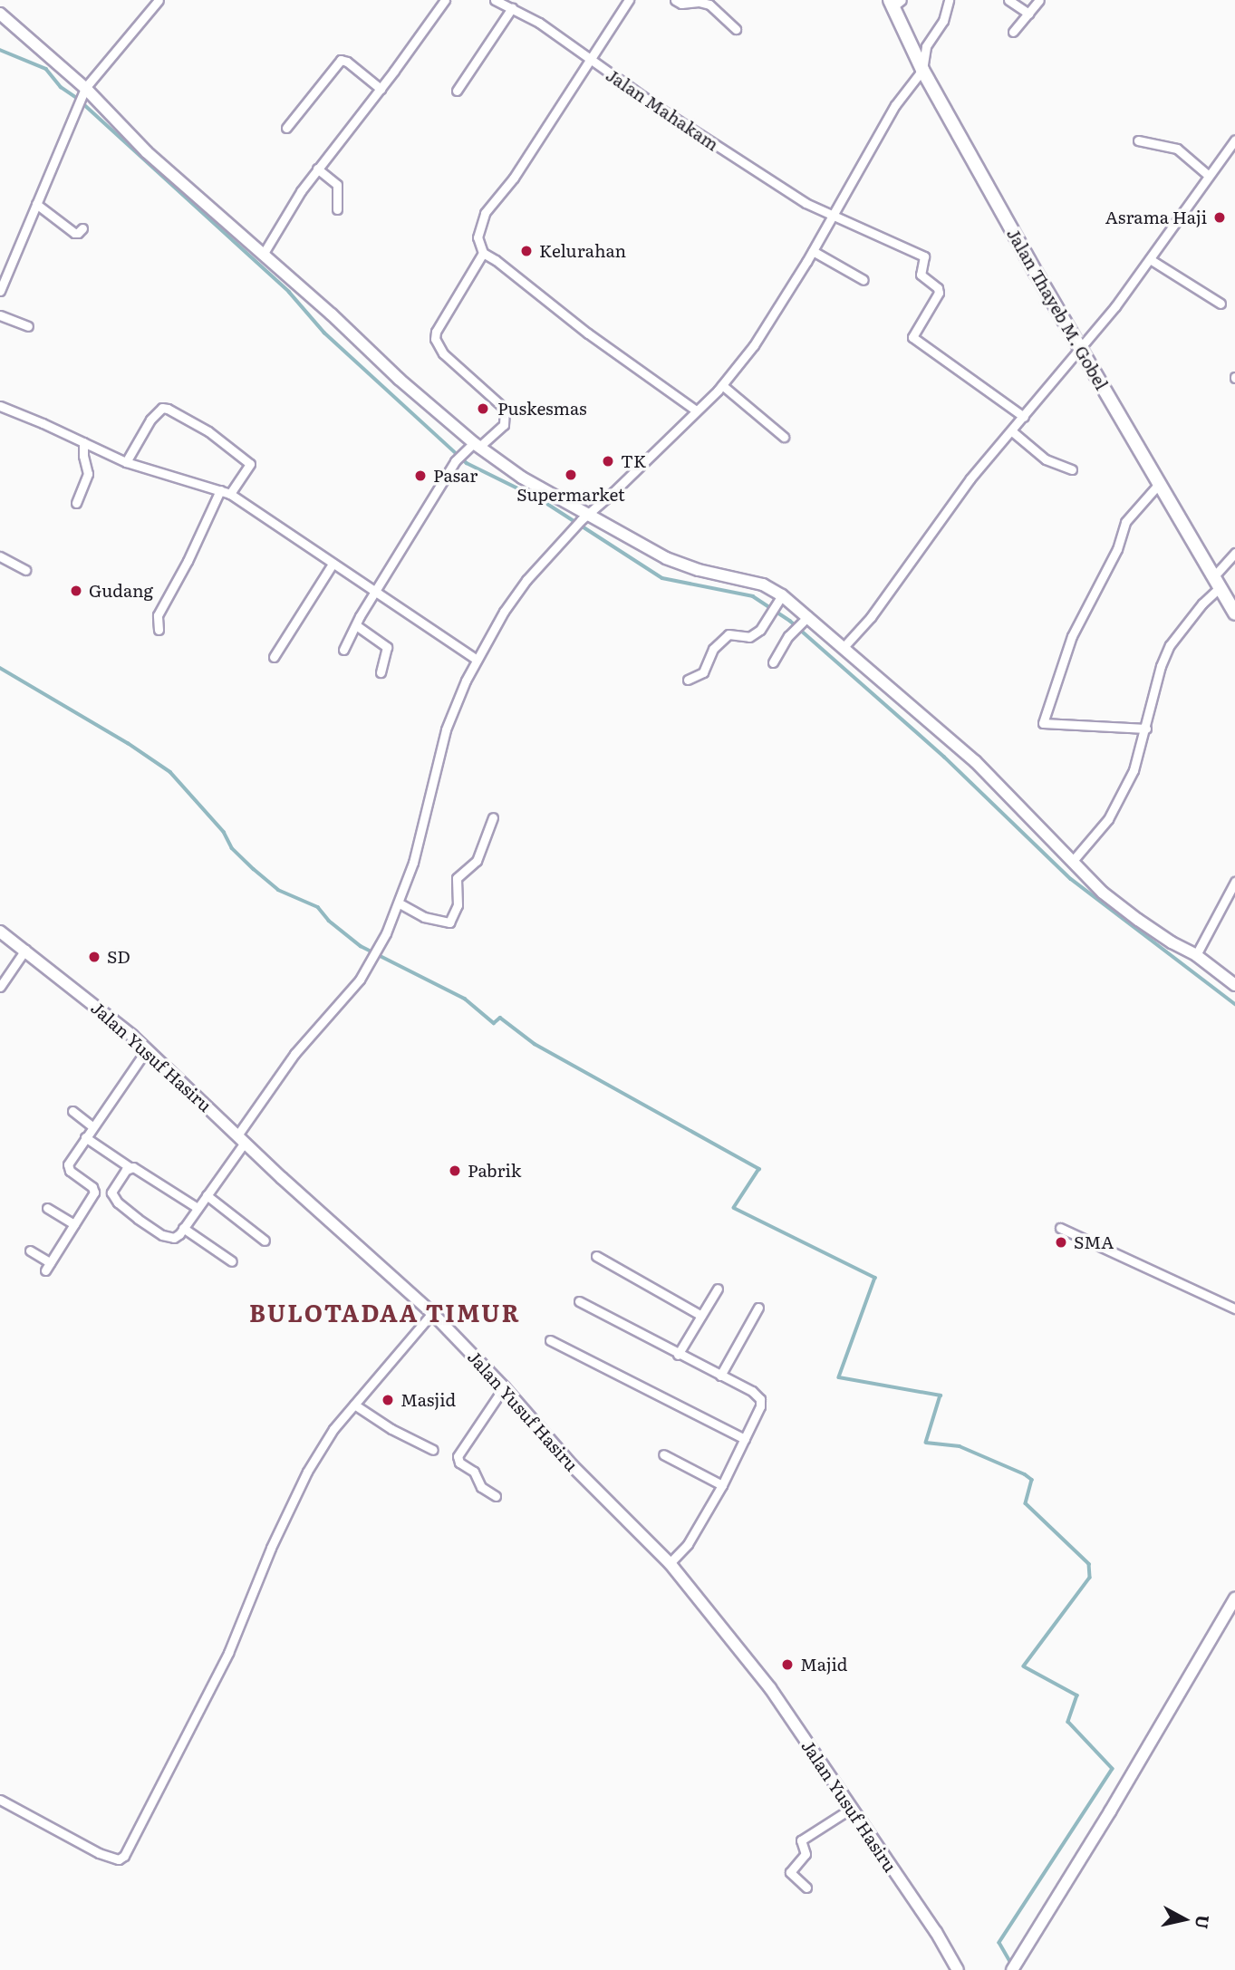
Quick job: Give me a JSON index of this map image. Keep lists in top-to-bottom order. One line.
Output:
{"streets":{"main road":["Jalan Thayeb M. Gobel"],"street":["Jalan Mahakam","Jalan Yusuf Hasiru"]},"districts":["BULOTADAA TIMUR"],"places":["Asrama Haji","Kelurahan","Puskesmas","TK","Supermarket","Pasar","Gudang","SD","Pabrik","SMA","Masjid","Majid"],"north":"right"}
